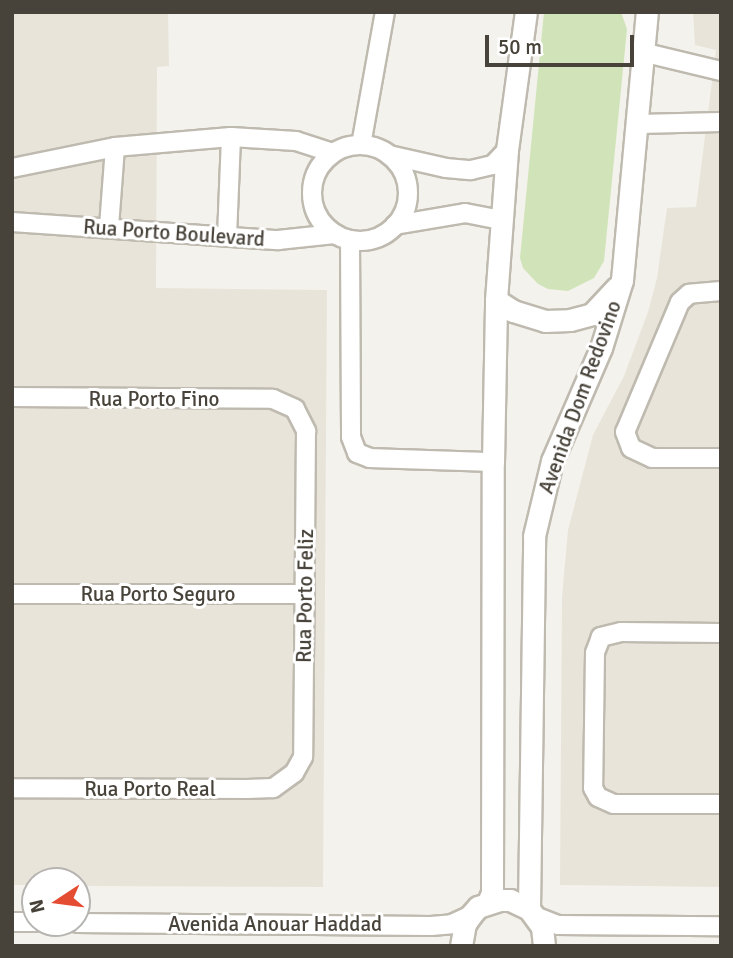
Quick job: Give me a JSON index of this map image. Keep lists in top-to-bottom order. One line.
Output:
{"streets":{"street":["Rua Porto Boulevard","Avenida Dom Redovino","Rua Porto Fino","Rua Porto Seguro","Rua Porto Feliz","Rua Porto Real","Avenida Anouar Haddad"]},"crossings":[["Rua Porto Fino","Rua Porto Feliz"],["Rua Porto Seguro","Rua Porto Feliz"],["Rua Porto Feliz","Rua Porto Real"]],"scale_bar":"50 m","north":"left"}
